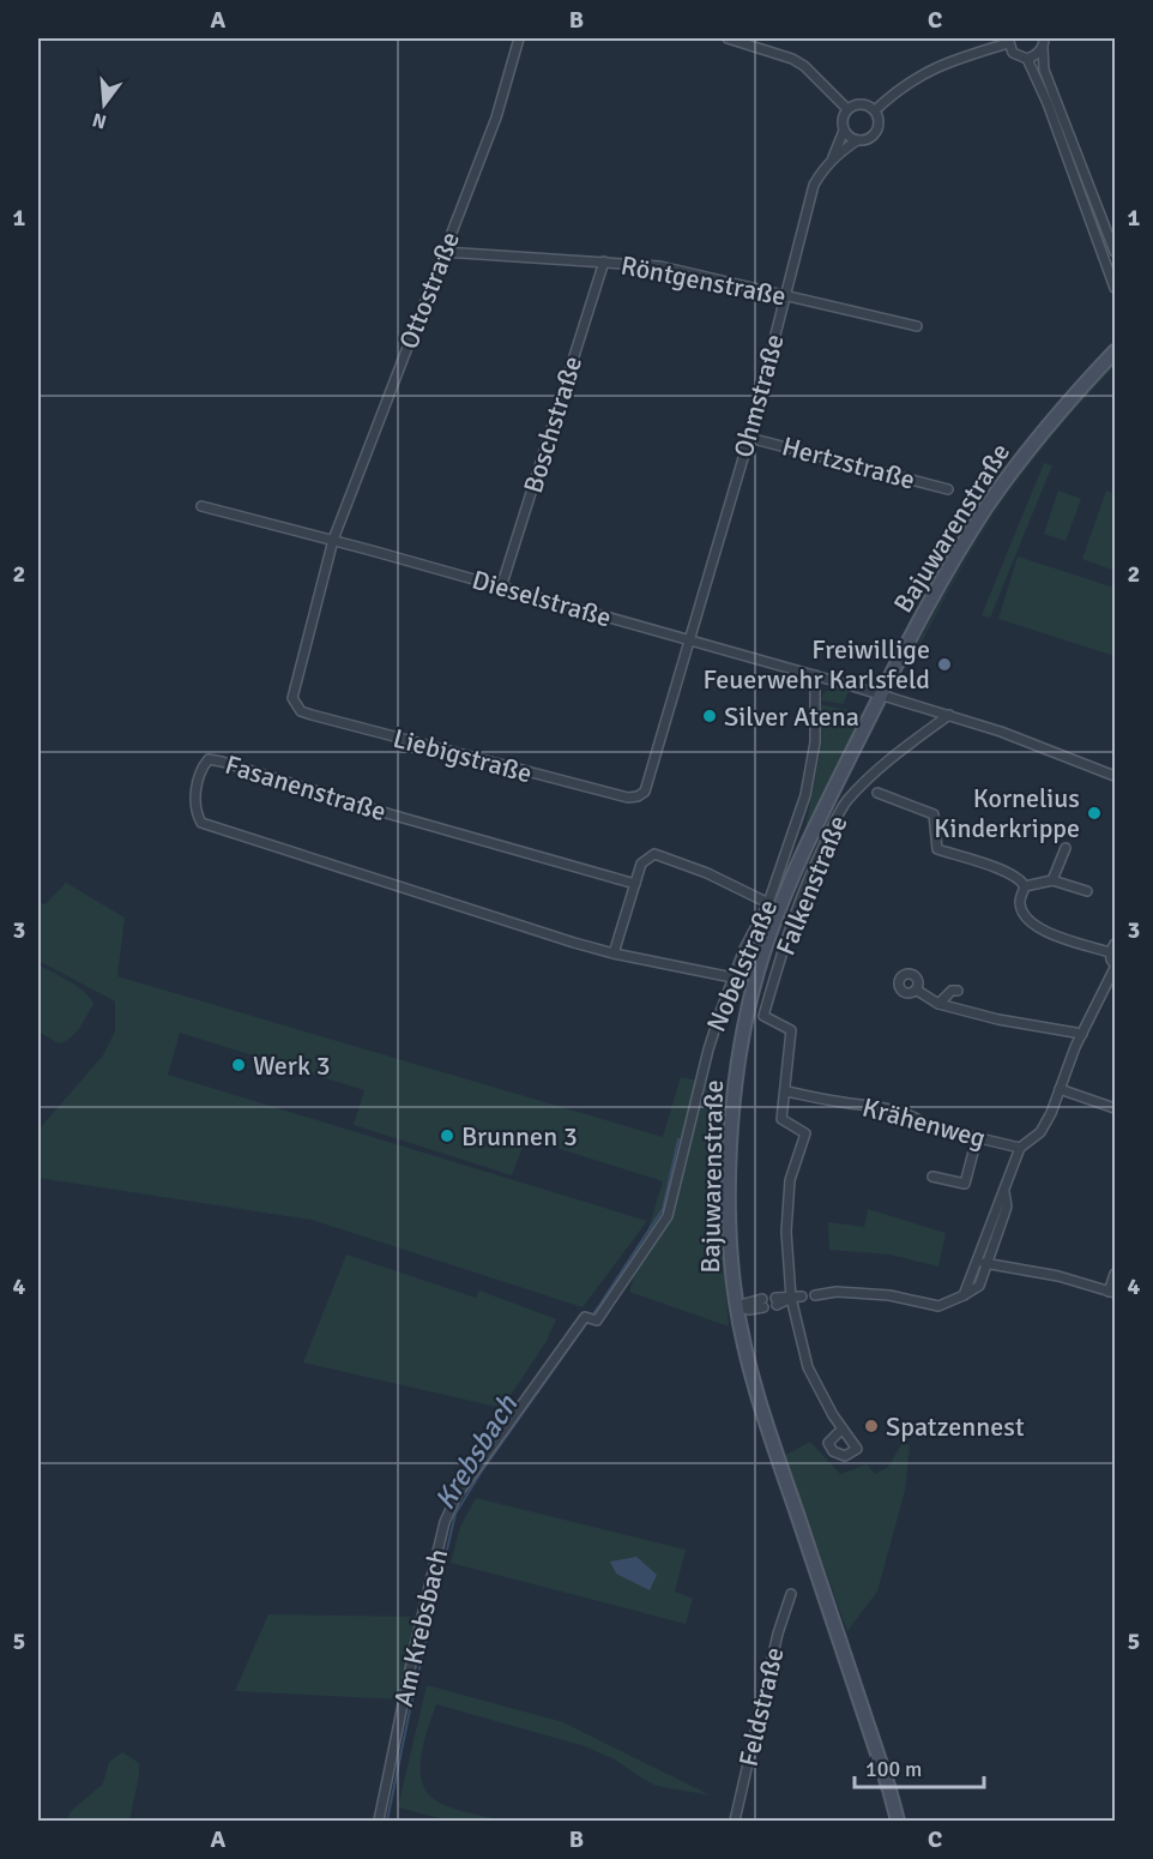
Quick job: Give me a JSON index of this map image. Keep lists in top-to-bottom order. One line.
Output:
{"streets":{"main road":["Bajuwarenstraße"],"street":["Röntgenstraße","Ottostraße","Ohmstraße","Boschstraße","Hertzstraße","Dieselstraße","Liebigstraße","Fasanenstraße","Falkenstraße","Nobelstraße","Krähenweg","Am Krebsbach","Feldstraße"]},"crossings":[["Röntgenstraße","Ottostraße"],["Röntgenstraße","Ohmstraße"],["Röntgenstraße","Boschstraße"],["Ottostraße","Dieselstraße"],["Ottostraße","Liebigstraße"],["Ohmstraße","Hertzstraße"],["Ohmstraße","Dieselstraße"],["Ohmstraße","Liebigstraße"],["Boschstraße","Dieselstraße"],["Bajuwarenstraße","Dieselstraße"],["Dieselstraße","Liebigstraße"],["Dieselstraße","Nobelstraße"],["Fasanenstraße","Nobelstraße"],["Falkenstraße","Krähenweg"],["Nobelstraße","Am Krebsbach"]],"water":["Krebsbach"],"places":["Freiwillige Feuerwehr Karlsfeld","Silver Atena","Kornelius Kinderkrippe","Werk 3","Brunnen 3","Spatzennest"],"scale_bar":"100 m","north":"bottom","grid":{"columns":["A","B","C"],"rows":["1","2","3","4","5"]}}
